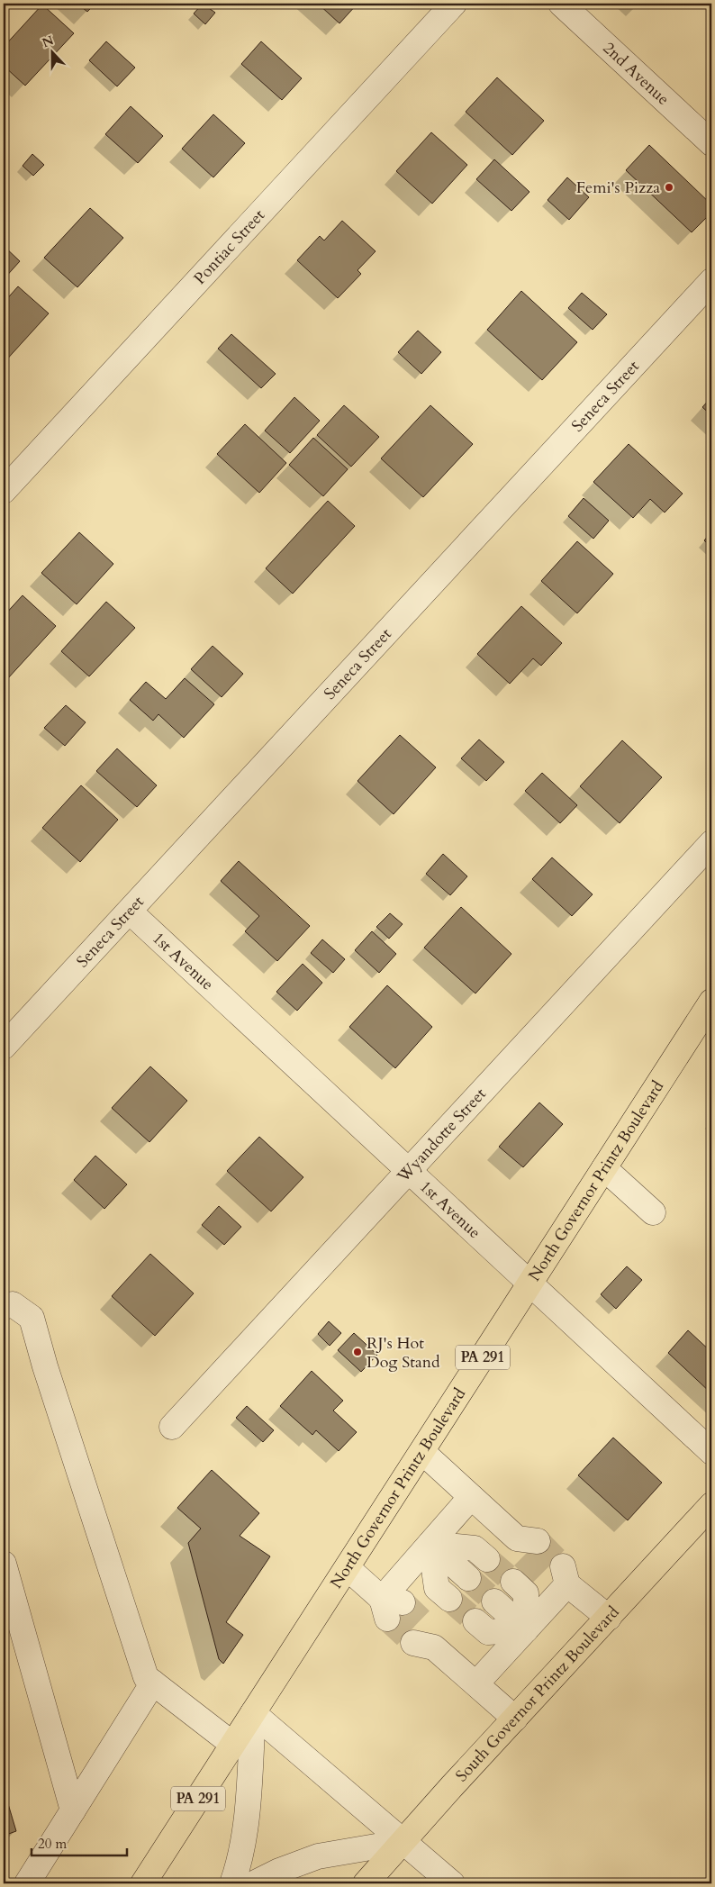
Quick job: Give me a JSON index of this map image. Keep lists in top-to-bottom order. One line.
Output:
{"streets":{"main road":["North Governor Printz Boulevard","PA 291","South Governor Printz Boulevard"],"street":["2nd Avenue","Pontiac Street","Seneca Street","1st Avenue","Wyandotte Street"]},"crossings":[["Seneca Street","1st Avenue"],["1st Avenue","Wyandotte Street"],["1st Avenue","North Governor Printz Boulevard"]],"places":["Femi's Pizza","RJ's Hot Dog Stand"],"scale_bar":"20 m","north":"top"}
